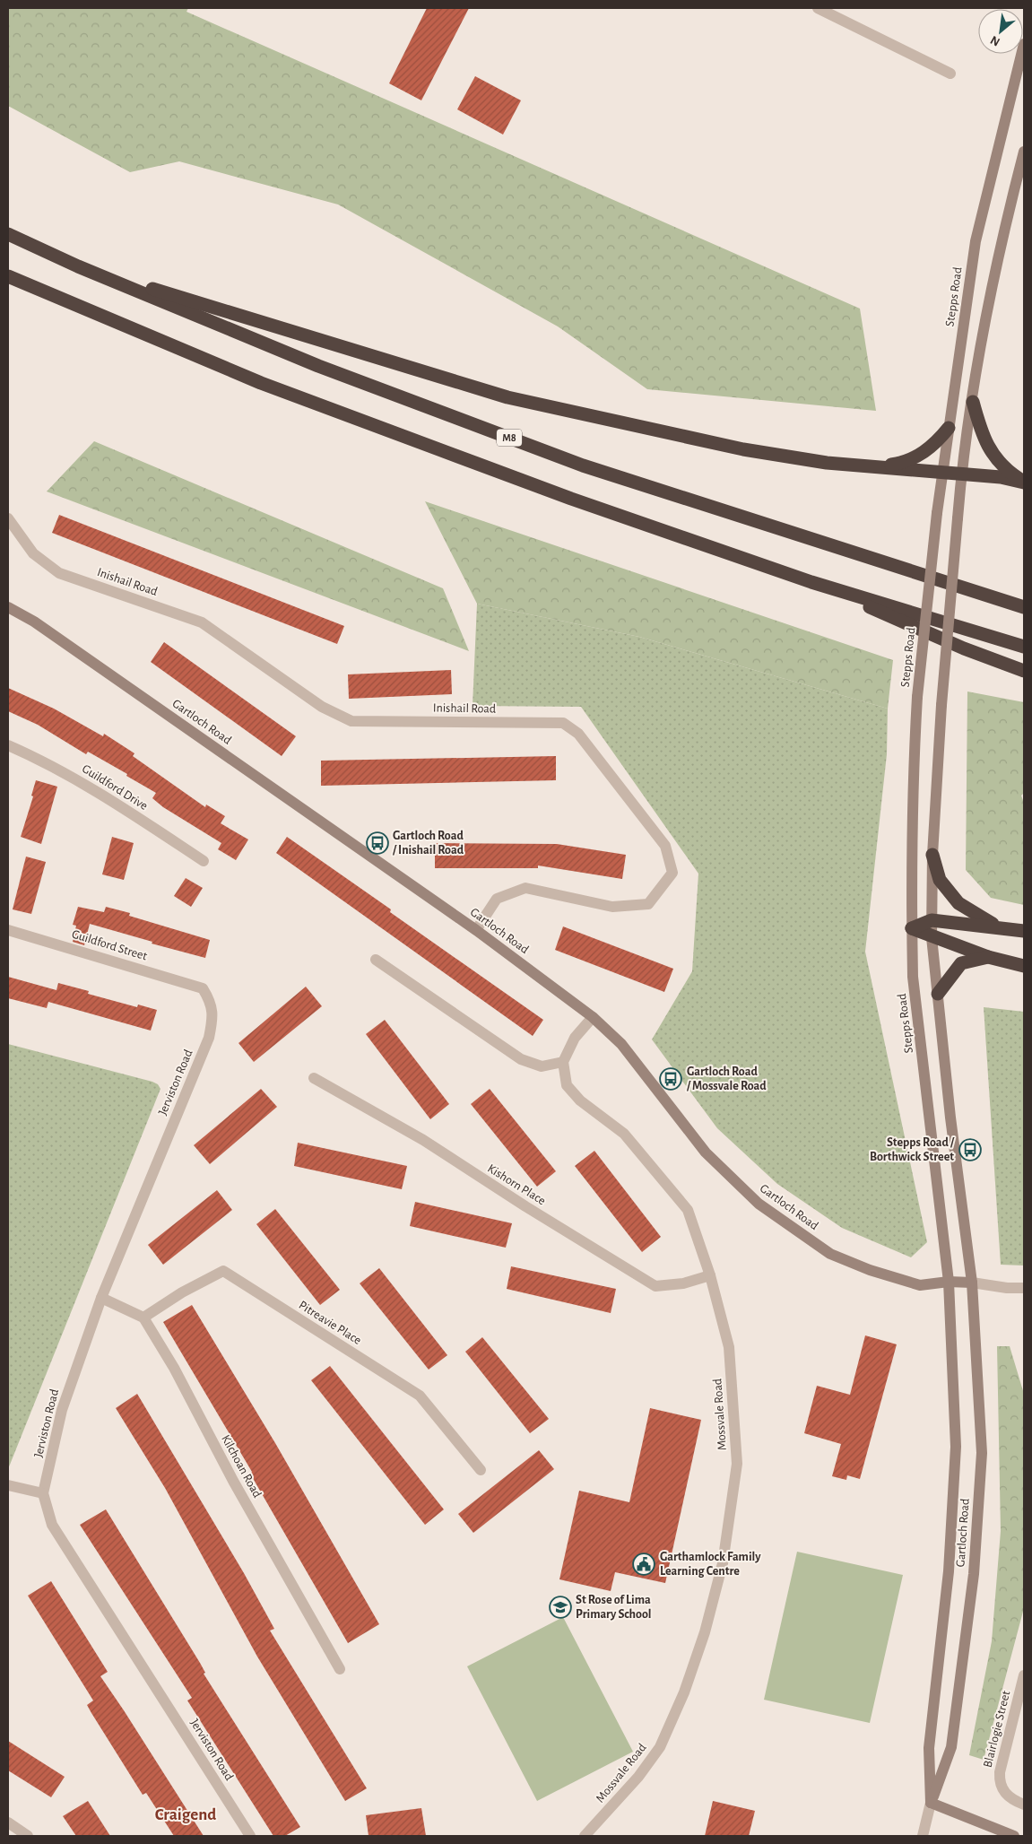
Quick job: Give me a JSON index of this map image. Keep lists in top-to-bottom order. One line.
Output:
{"streets":{"highway":["M8"],"main road":["Stepps Road","Gartloch Road"],"street":["Inishail Road","Guildford Drive","Guildford Street","Jerviston Road","Kishorn Place","Pitreavie Place","Mossvale Road","Kilchoan Road","Blairlogie Street"]},"crossings":[["Stepps Road","Gartloch Road"],["Inishail Road","Gartloch Road"],["Guildford Street","Jerviston Road"],["Kishorn Place","Mossvale Road"],["Pitreavie Place","Kilchoan Road"]],"districts":["Craigend"],"places":{"bus stop":["Gartloch Road / Inishail Road","Gartloch Road / Mossvale Road","Stepps Road / Borthwick Street"],"public building":["Garthamlock Family Learning Centre"],"school or university":["St Rose of Lima Primary School"]},"north":"bottom left"}
